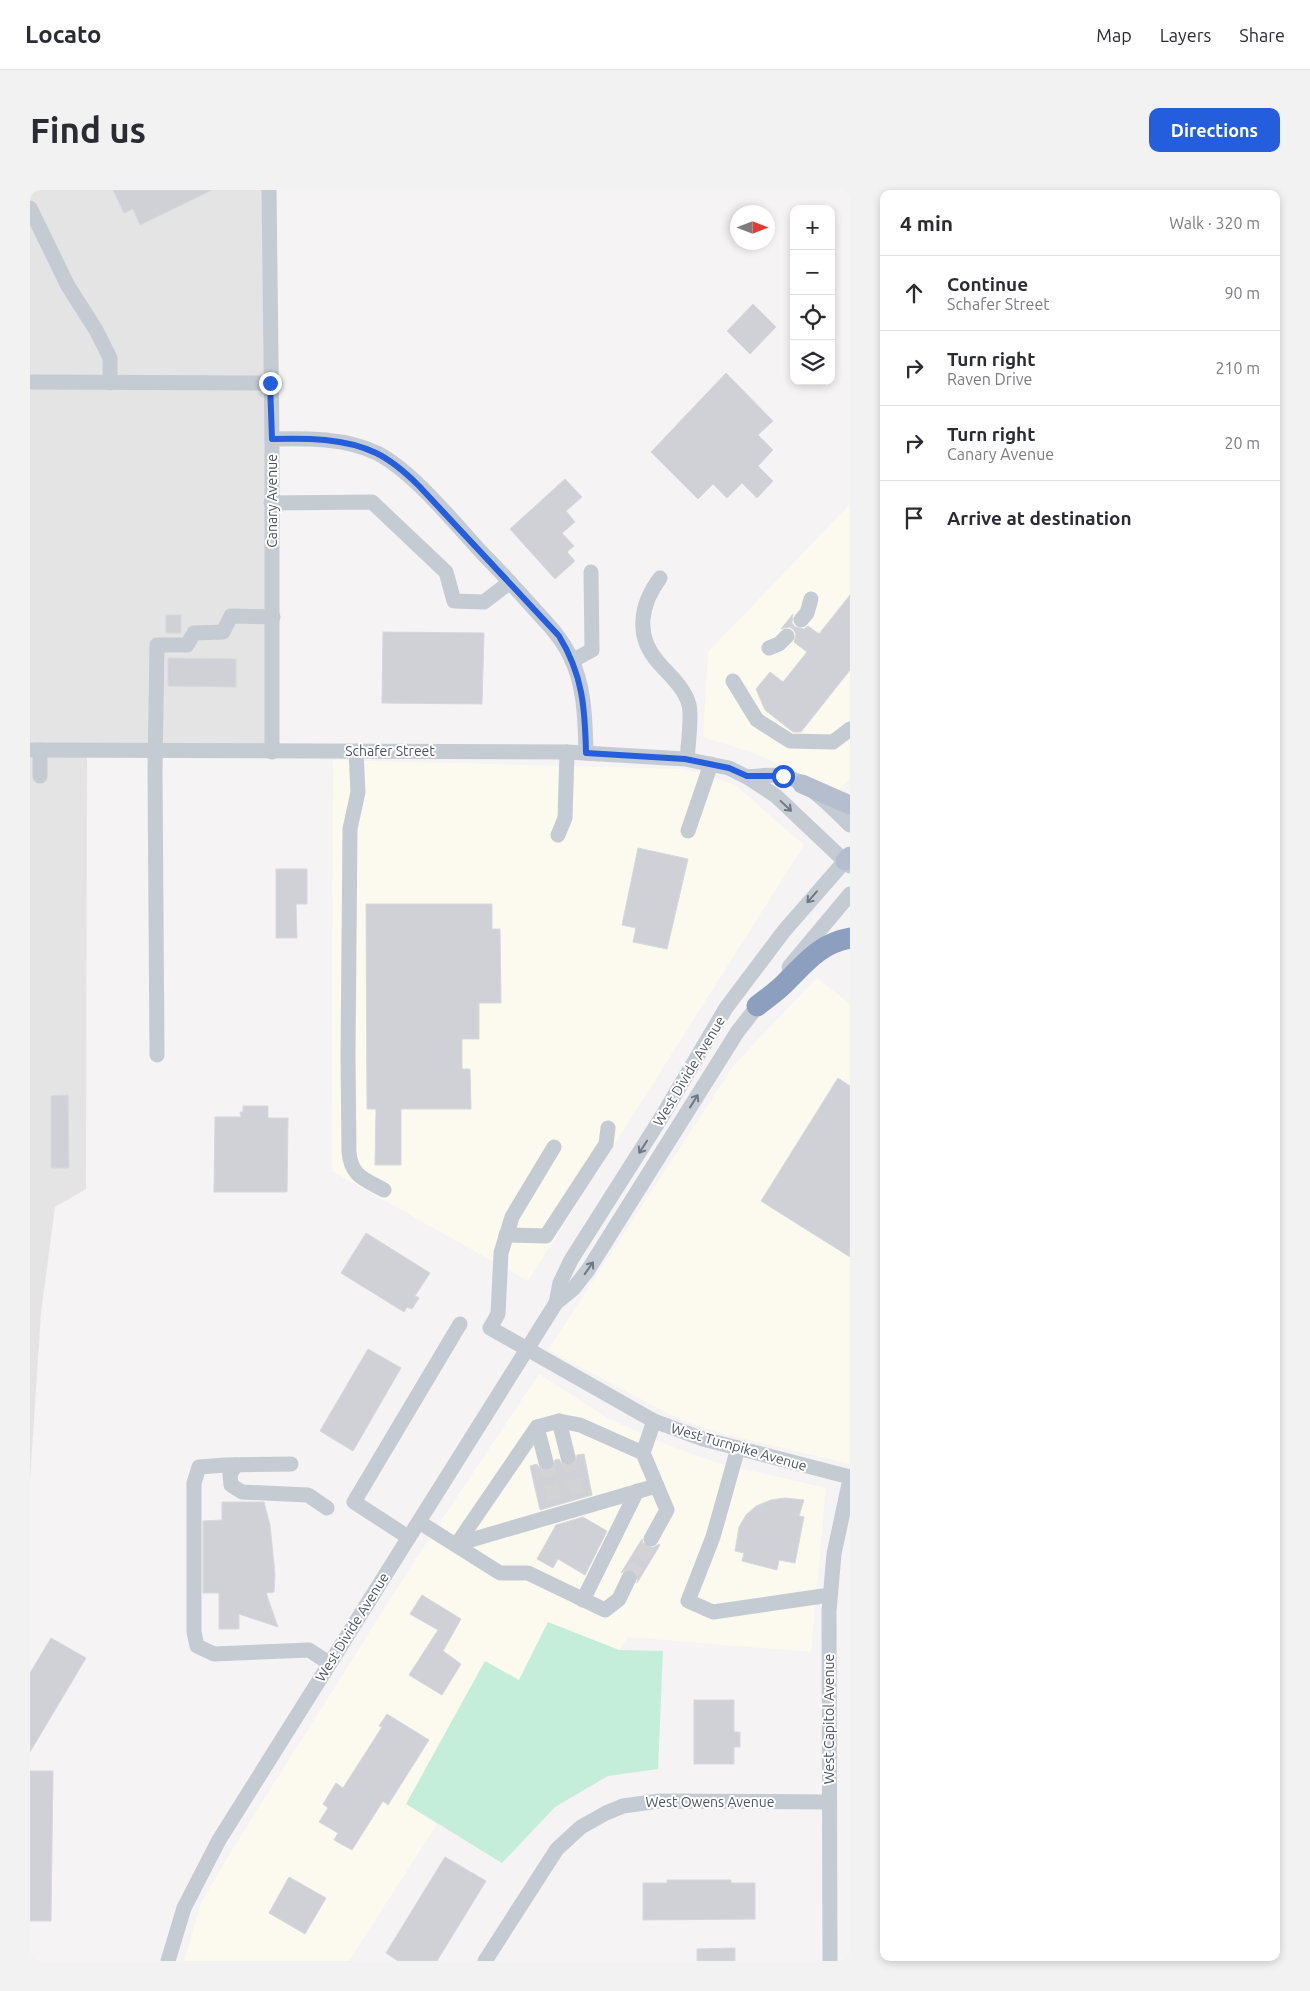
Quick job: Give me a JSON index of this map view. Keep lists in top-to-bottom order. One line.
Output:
{"streets":{"street":["Canary Avenue","Schafer Street","West Divide Avenue","West Turnpike Avenue","West Capitol Avenue","West Owens Avenue"]},"crossings":[["Canary Avenue","Schafer Street"],["Schafer Street","West Divide Avenue"],["West Divide Avenue","West Turnpike Avenue"],["West Turnpike Avenue","West Capitol Avenue"],["West Capitol Avenue","West Owens Avenue"]],"north":"right","page":{"header":"Locato","nav":["Map","Layers","Share"],"buttons":"Directions","title":"Find us","heading":["4 min","Walk · 320 m"],"map_buttons":["+","−"],"list":[["Continue","Schafer Street","90 m"],["Turn right","Raven Drive","210 m"],["Turn right","Canary Avenue","20 m"],"Arrive at destination"]}}
